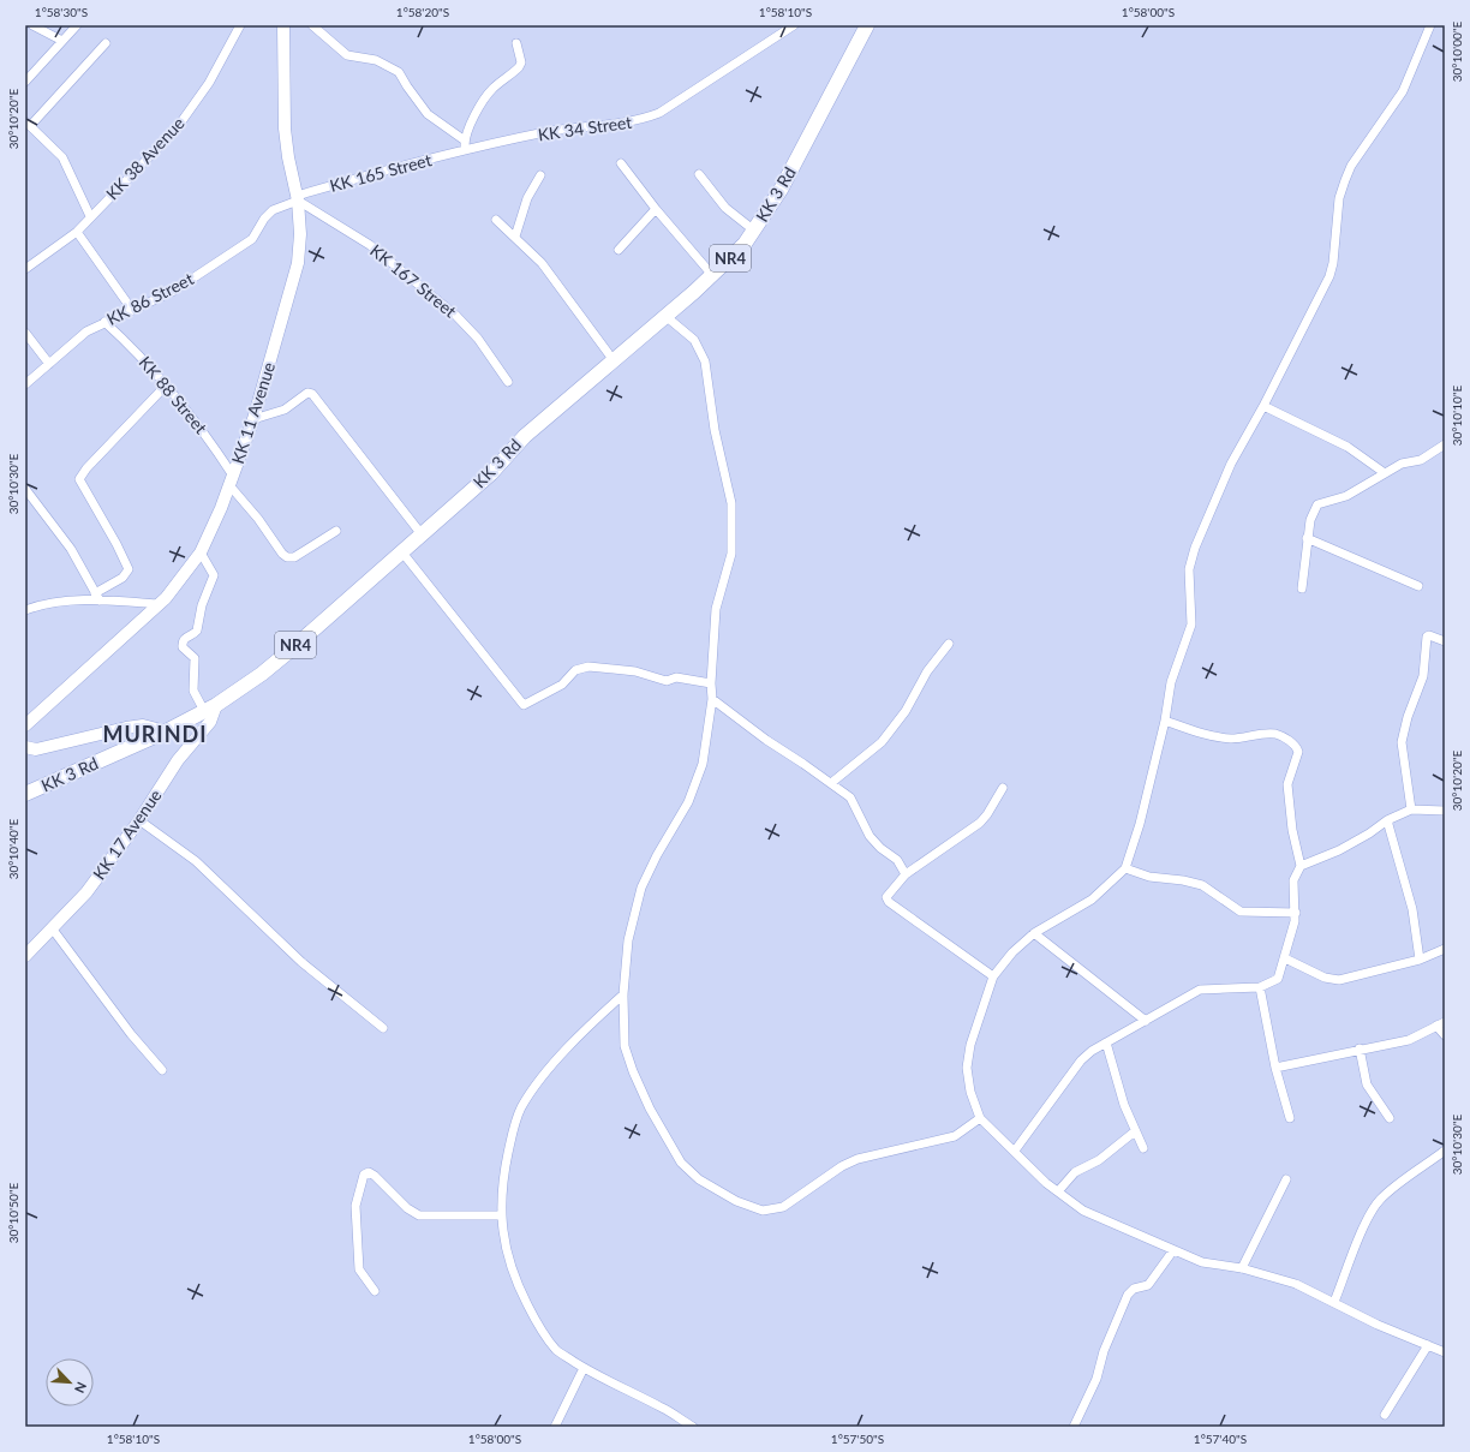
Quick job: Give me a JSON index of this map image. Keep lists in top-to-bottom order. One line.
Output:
{"streets":{"highway":["KK 3 Rd","NR4"],"main road":["KK 11 Avenue","KK 17 Avenue"],"street":["KK 34 Street","KK 38 Avenue","KK 165 Street","KK 167 Street","KK 86 Street","KK 88 Street"]},"crossings":[["KK 34 Street","KK 165 Street"],["KK 165 Street","KK 167 Street"],["KK 165 Street","KK 86 Street"],["KK 165 Street","KK 11 Avenue"],["KK 3 Rd","KK 17 Avenue"],["KK 167 Street","KK 86 Street"],["KK 167 Street","KK 11 Avenue"],["KK 86 Street","KK 88 Street"],["KK 86 Street","KK 11 Avenue"],["KK 88 Street","KK 11 Avenue"]],"districts":["MURINDI"],"north":"bottom right","coordinates":["1°58'30\"S","1°58'20\"S","1°58'10\"S","1°58'00\"S","30°10'00\"E","30°10'20\"E","30°10'10\"E","30°10'30\"E","30°10'40\"E","30°10'50\"E","1°57'50\"S","1°57'40\"S"]}
